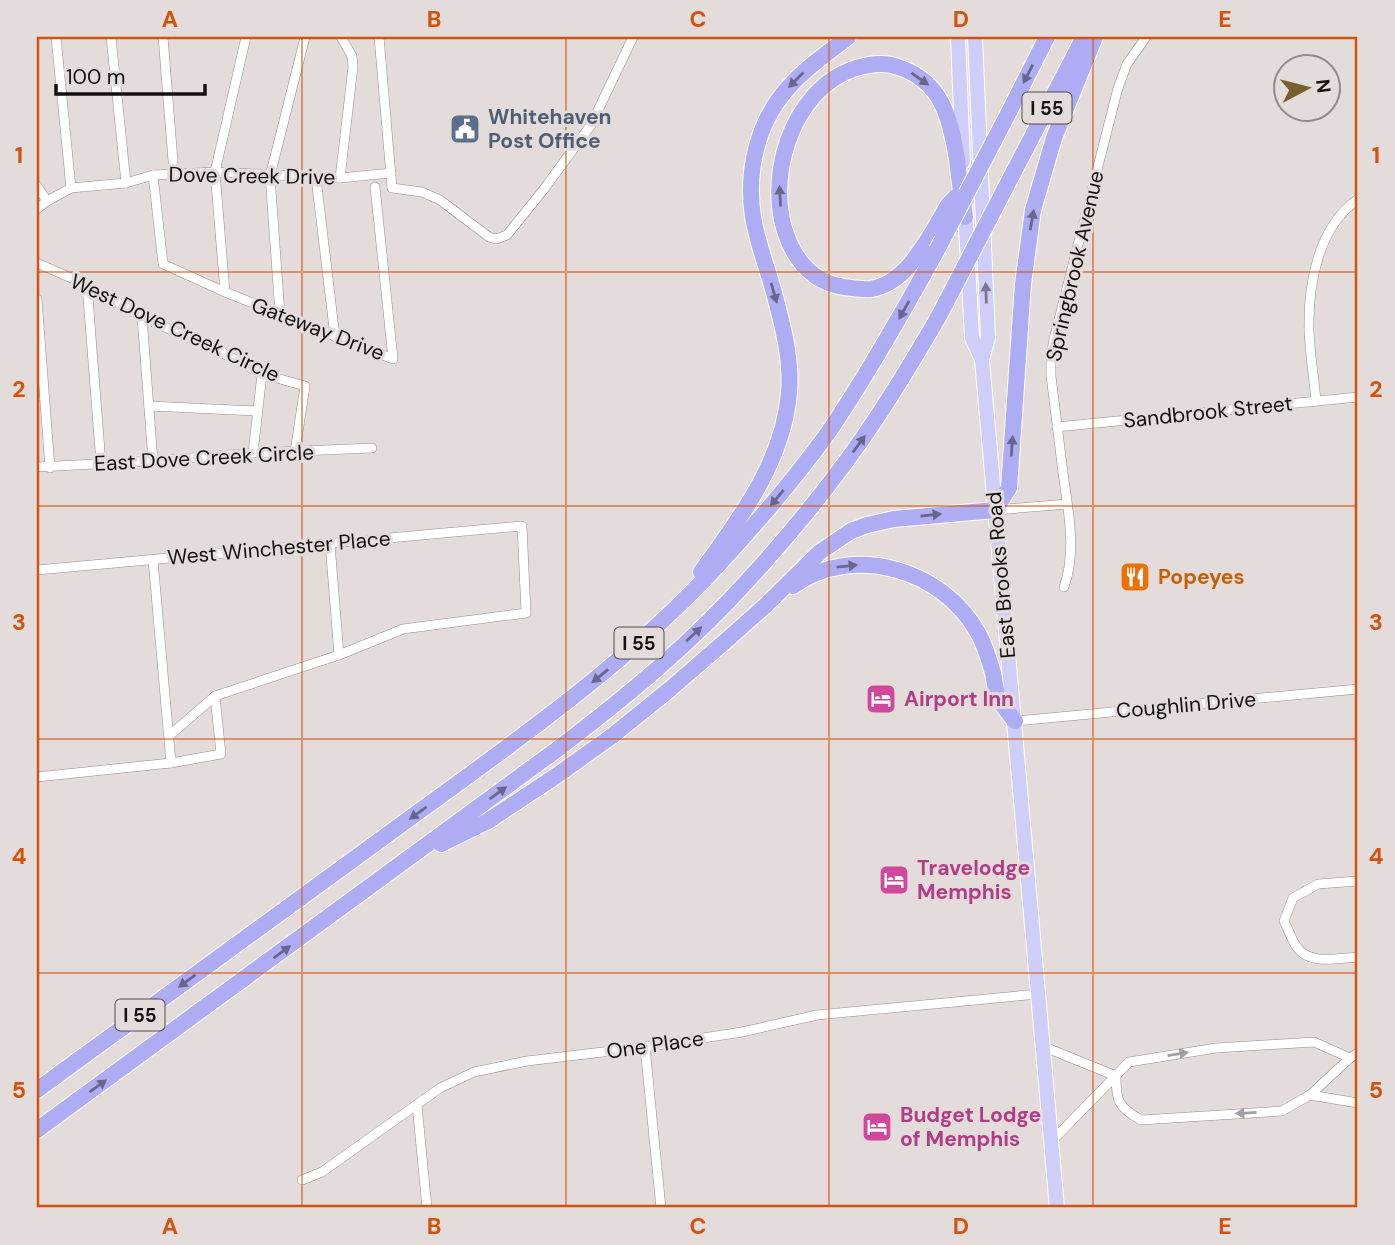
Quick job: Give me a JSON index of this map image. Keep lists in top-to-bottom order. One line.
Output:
{"streets":{"highway":["I 55"],"main road":["East Brooks Road"],"street":["Dove Creek Drive","Springbrook Avenue","West Dove Creek Circle","Gateway Drive","Sandbrook Street","East Dove Creek Circle","West Winchester Place","Coughlin Drive","One Place"]},"crossings":[["Dove Creek Drive","Gateway Drive"],["Springbrook Avenue","Sandbrook Street"],["West Dove Creek Circle","East Dove Creek Circle"],["East Brooks Road","Coughlin Drive"],["East Brooks Road","One Place"]],"places":{"public building":["Whitehaven Post Office"],"restaurant":["Popeyes"],"hotel":["Airport Inn","Travelodge Memphis","Budget Lodge of Memphis"]},"scale_bar":"100 m","north":"right","grid":{"columns":["A","B","C","D","E"],"rows":["1","2","3","4","5"]}}
